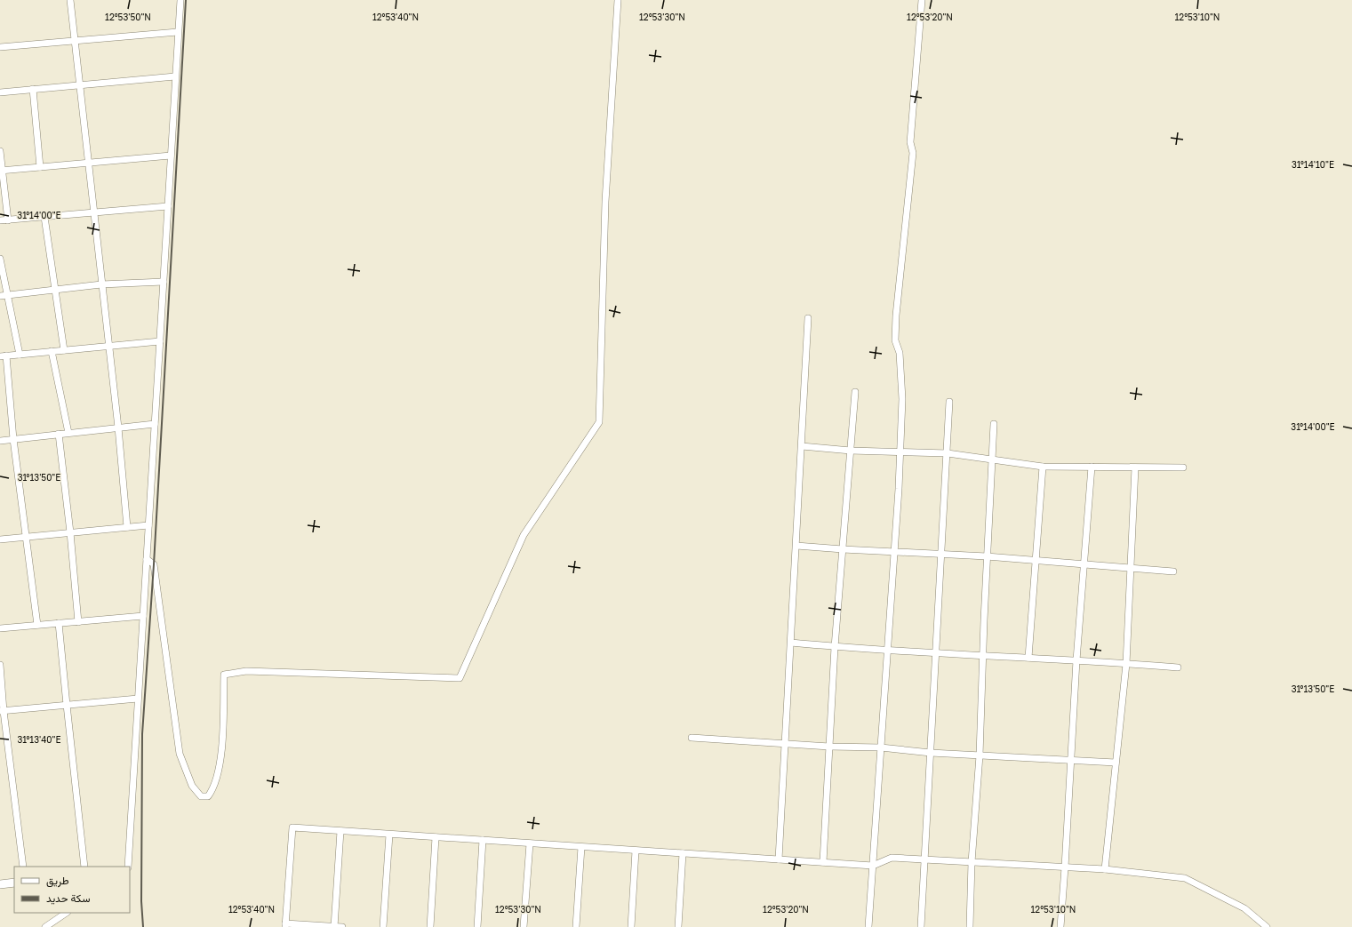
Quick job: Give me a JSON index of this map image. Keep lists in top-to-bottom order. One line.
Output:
{"legend":["طريق","سكة حديد"],"coordinates":["12°53'40\"N","12°53'30\"N","12°53'20\"N","12°53'10\"N","12°53'50\"N","31°14'10\"E","31°14'00\"E","31°13'50\"E","31°13'40\"E"]}
